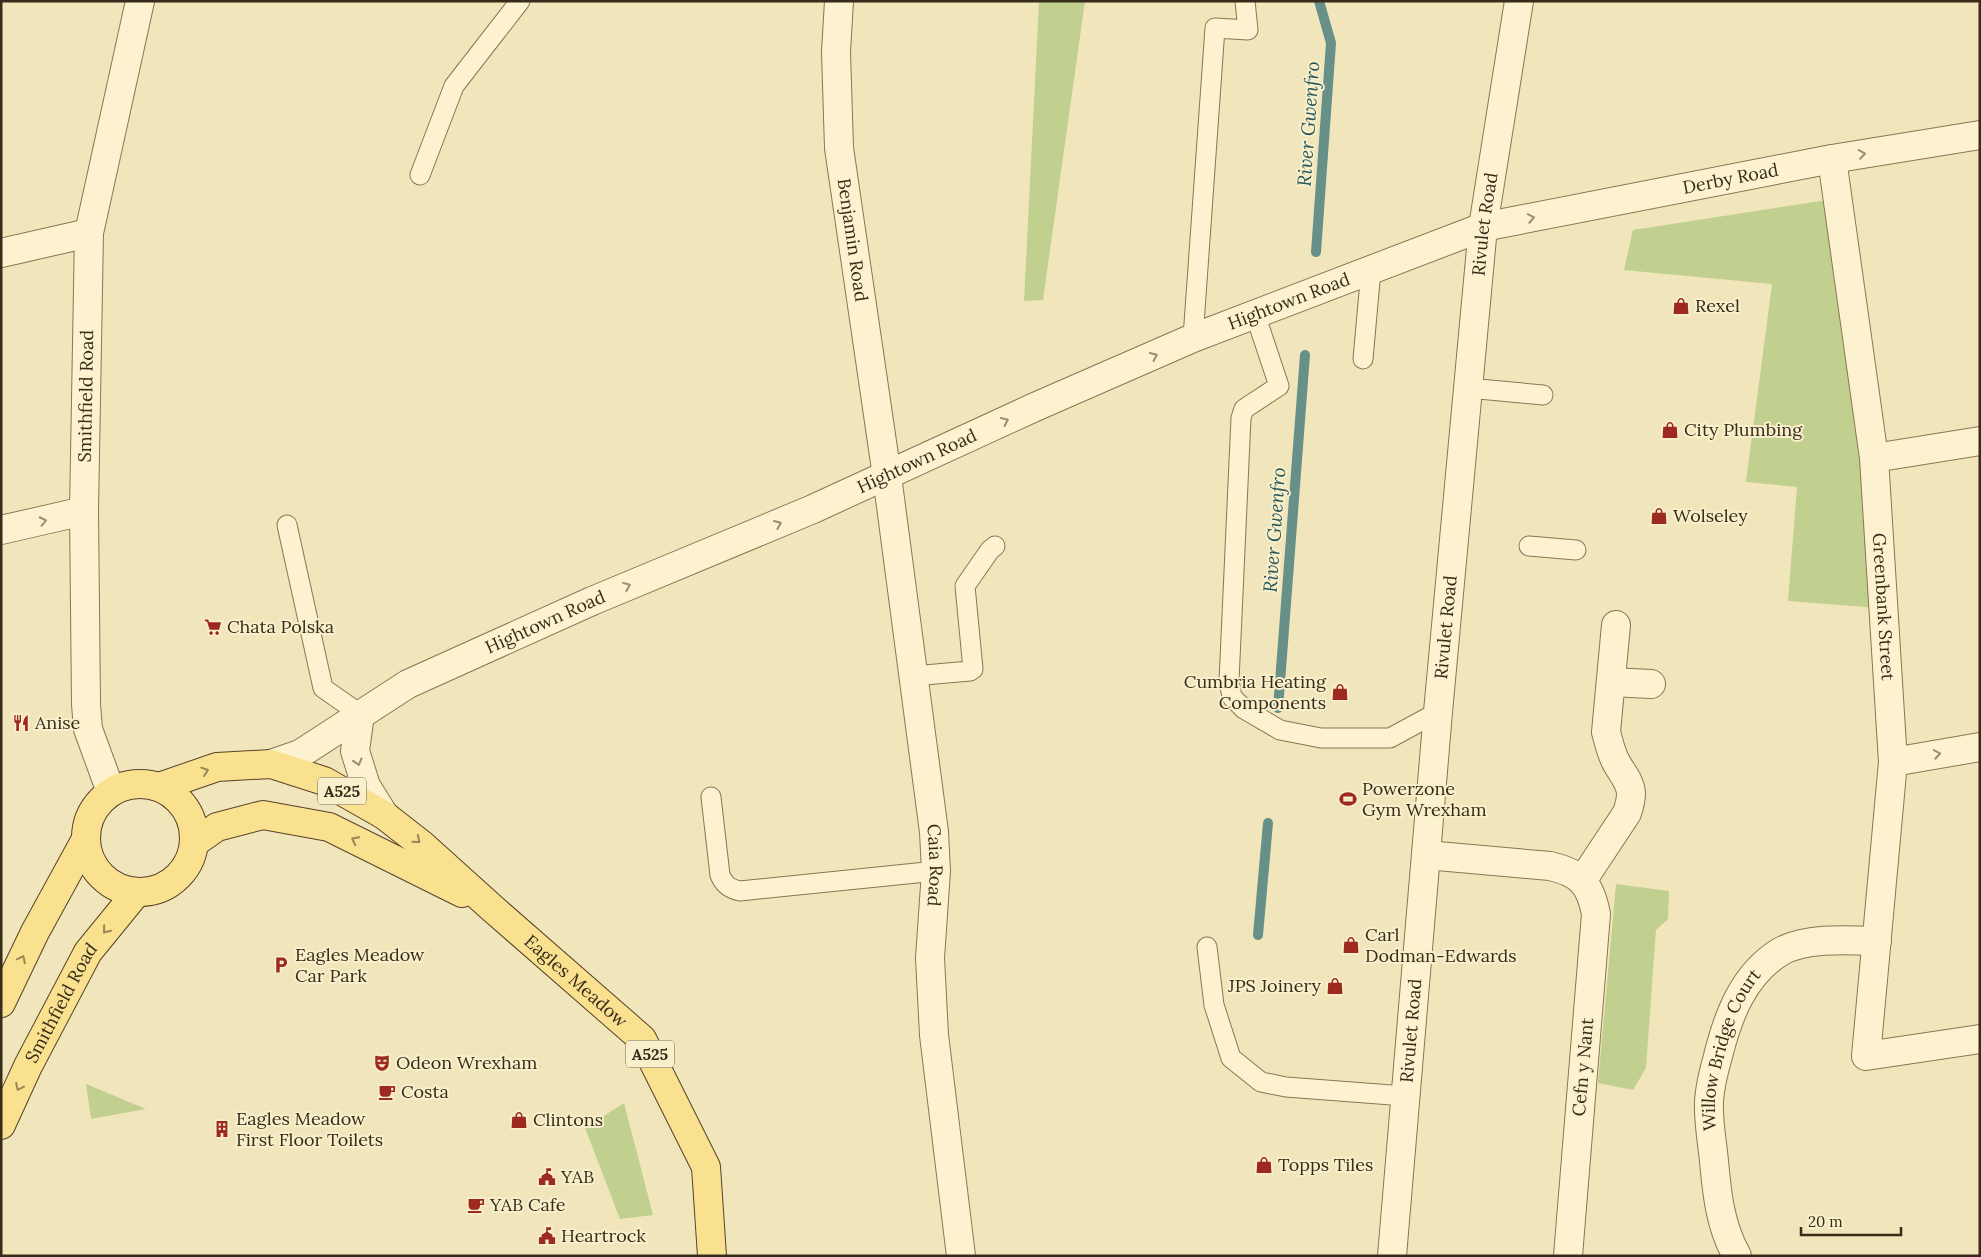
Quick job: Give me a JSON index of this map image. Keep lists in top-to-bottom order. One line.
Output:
{"streets":{"main road":["Smithfield Road","A525","Eagles Meadow"],"street":["Derby Road","Rivulet Road","Benjamin Road","Hightown Road","Greenbank Street","Caia Road","Willow Bridge Court","Cefn y Nant"]},"crossings":[["Derby Road","Rivulet Road"],["Derby Road","Hightown Road"],["Derby Road","Greenbank Street"],["Rivulet Road","Hightown Road"],["Benjamin Road","Hightown Road"],["Benjamin Road","Caia Road"],["Hightown Road","Caia Road"],["Hightown Road","Eagles Meadow"],["Smithfield Road","Eagles Meadow"],["Greenbank Street","Willow Bridge Court"]],"one_way":["Derby Road","Hightown Road"],"water":["River Gwenfro"],"places":{"shop":["Rexel","City Plumbing","Wolseley","Cumbria Heating Components","Carl Dodman-Edwards","JPS Joinery","Clintons","Topps Tiles"],"supermarket":["Chata Polska"],"restaurant":["Anise"],"sports":["Powerzone Gym Wrexham"],"parking":["Eagles Meadow Car Park"],"theatre":["Odeon Wrexham"],"cafe":["Costa","YAB Cafe"],"building":["Eagles Meadow First Floor Toilets"],"public building":["YAB","Heartrock"]},"scale_bar":"20 m"}
